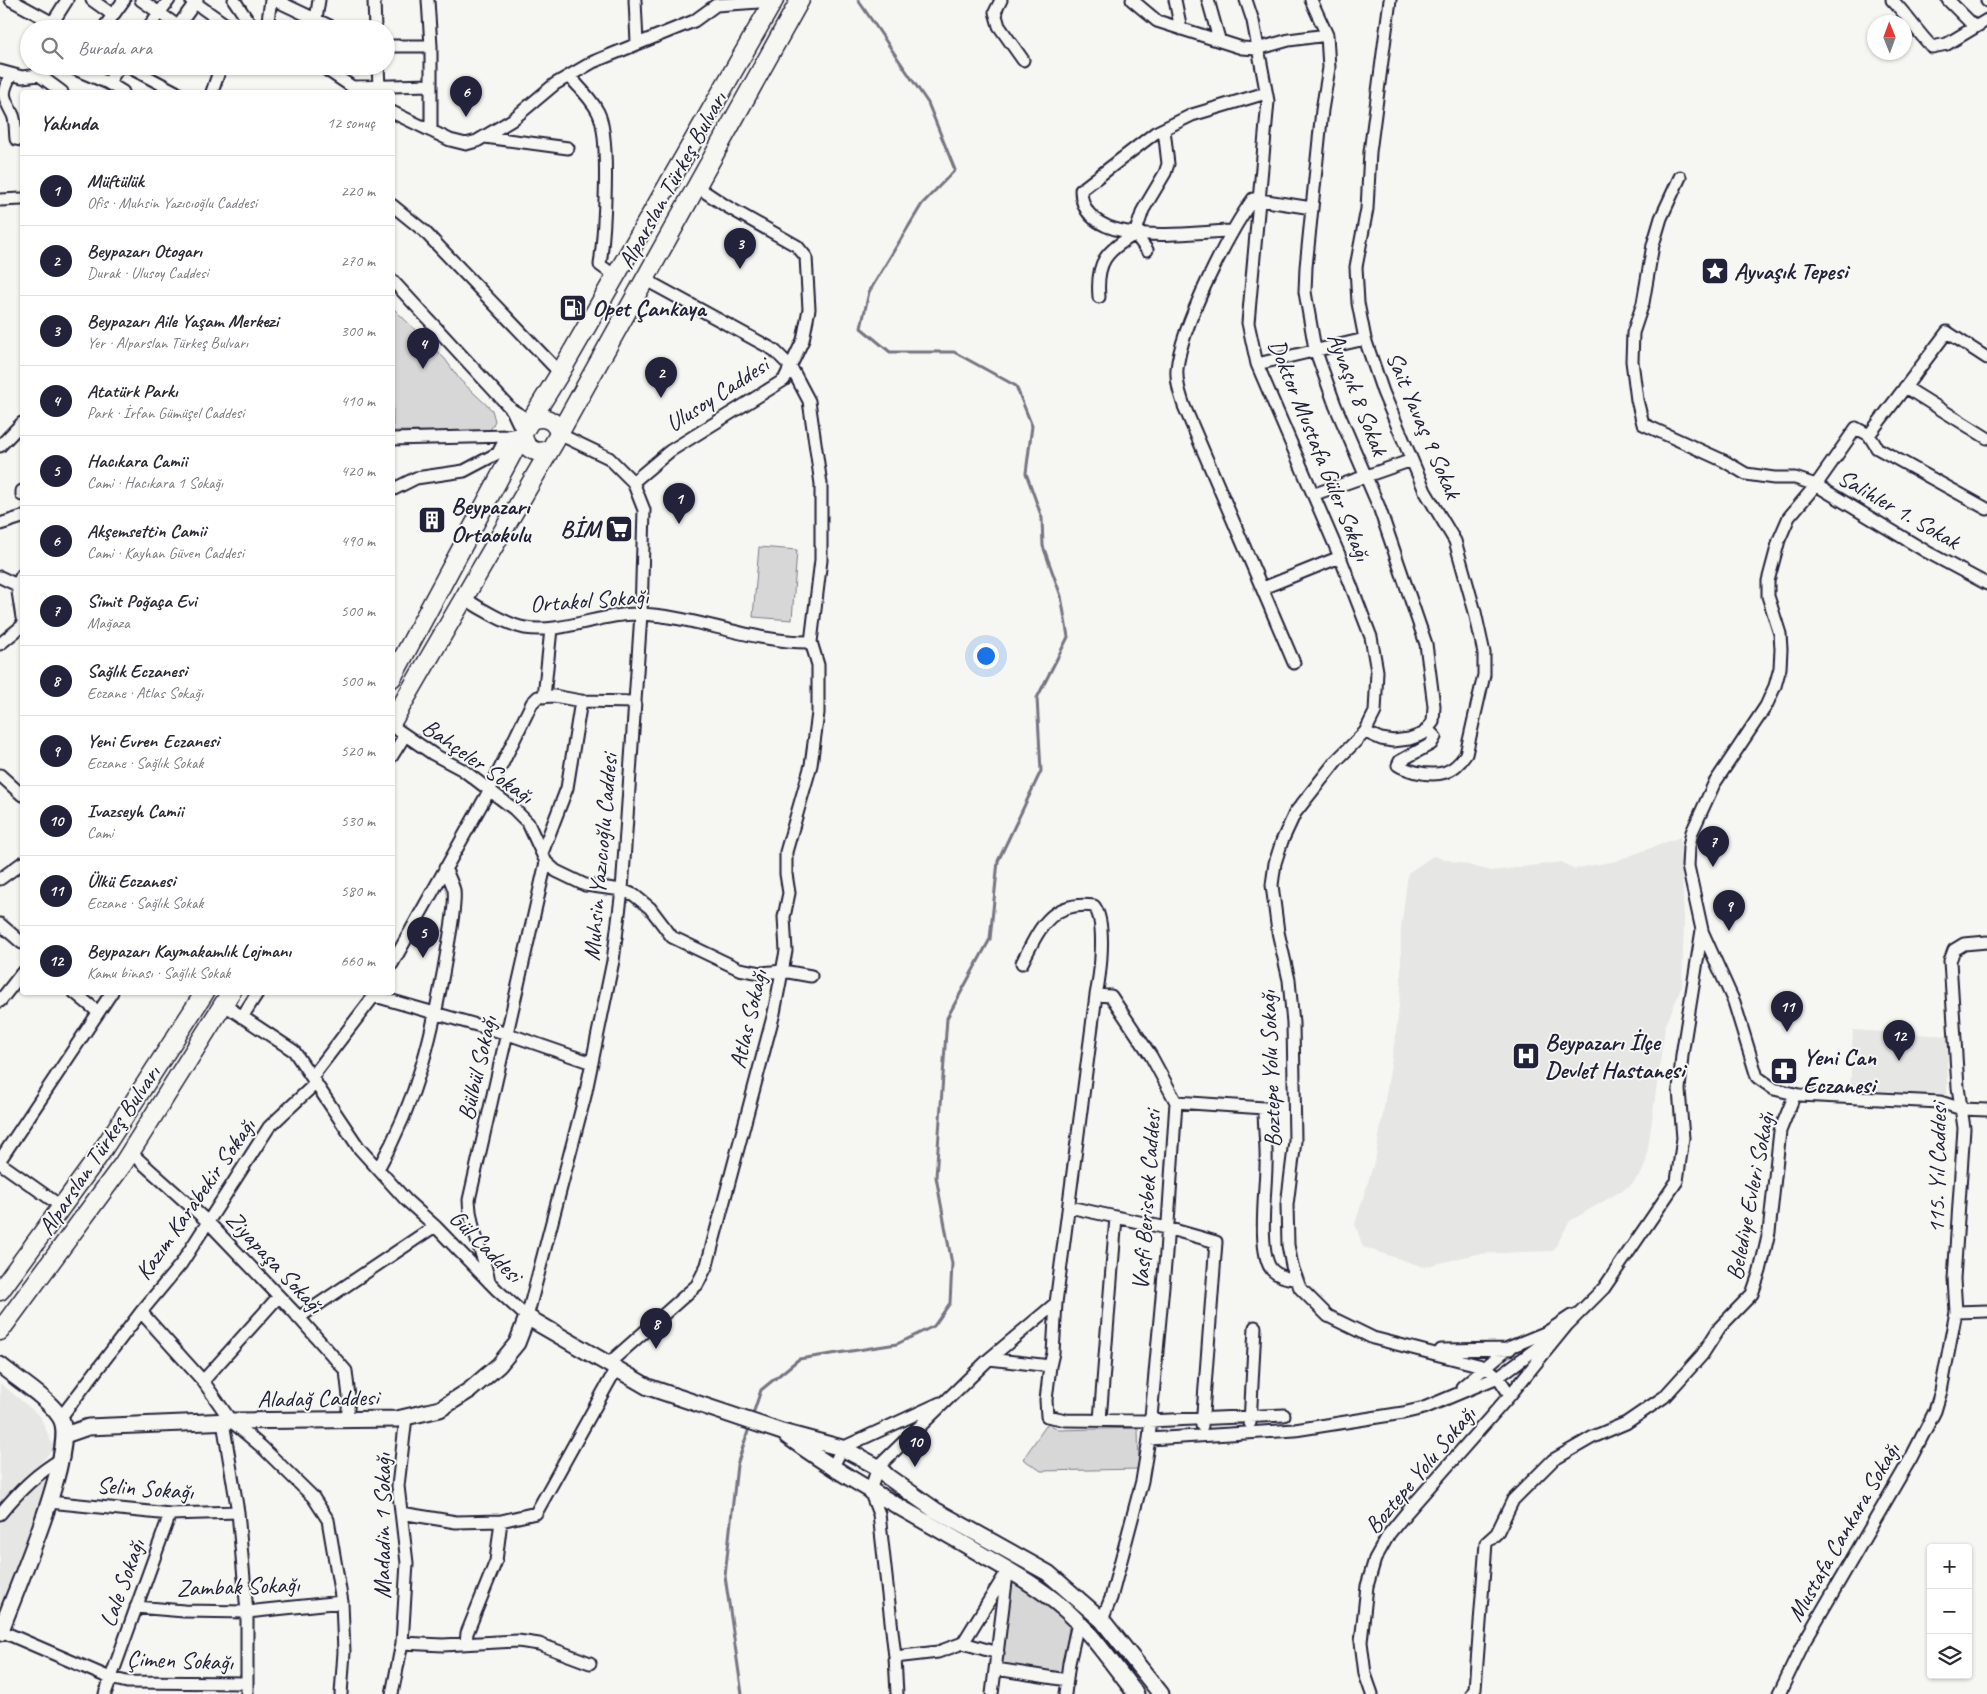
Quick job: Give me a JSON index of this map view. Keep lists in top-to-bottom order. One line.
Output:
{"streets":{"highway":["Alparslan Türkeş Bulvarı"],"main road":["Gül Caddesi","Aladağ Caddesi"],"street":["Ulusoy Caddesi","Ayvaşık 8 Sokak","Sait Yavaş 9 Sokak","Doktor Mustafa Güler Sokağı","Salihler 1. Sokak","Ortakol Sokağı","Bahçeler Sokağı","Muhsin Yazıcıoğlu Caddesi","Atlas Sokağı","Bülbül Sokağı","Boztepe Yolu Sokağı","115. Yıl Caddesi","Belediye Evleri Sokağı","Kazım Karabekir Sokağı","Vasfi Berisbek Caddesi","Ziyapaşa Sokağı","Selin Sokağı","Madadin 1 Sokağı","Mustafa Cankara Sokağı","Lale Sokağı","Zambak Sokağı","Çimen Sokağı"]},"crossings":[["Alparslan Türkeş Bulvarı","Ortakol Sokağı"],["Alparslan Türkeş Bulvarı","Bahçeler Sokağı"],["Alparslan Türkeş Bulvarı","Muhsin Yazıcıoğlu Caddesi"],["Alparslan Türkeş Bulvarı","Gül Caddesi"],["Alparslan Türkeş Bulvarı","Ziyapaşa Sokağı"],["Ulusoy Caddesi","Ortakol Sokağı"],["Ulusoy Caddesi","Muhsin Yazıcıoğlu Caddesi"],["Ulusoy Caddesi","Atlas Sokağı"],["Ayvaşık 8 Sokak","Sait Yavaş 9 Sokak"],["Doktor Mustafa Güler Sokağı","Boztepe Yolu Sokağı"],["Ortakol Sokağı","Muhsin Yazıcıoğlu Caddesi"],["Ortakol Sokağı","Atlas Sokağı"],["Bahçeler Sokağı","Muhsin Yazıcıoğlu Caddesi"],["Bahçeler Sokağı","Atlas Sokağı"],["Bahçeler Sokağı","Bülbül Sokağı"],["Muhsin Yazıcıoğlu Caddesi","Gül Caddesi"],["Muhsin Yazıcıoğlu Caddesi","Aladağ Caddesi"],["Atlas Sokağı","Gül Caddesi"],["Atlas Sokağı","Madadin 1 Sokağı"],["Bülbül Sokağı","Gül Caddesi"],["115. Yıl Caddesi","Mustafa Cankara Sokağı"],["Kazım Karabekir Sokağı","Gül Caddesi"],["Kazım Karabekir Sokağı","Ziyapaşa Sokağı"],["Vasfi Berisbek Caddesi","Gül Caddesi"],["Gül Caddesi","Aladağ Caddesi"],["Ziyapaşa Sokağı","Aladağ Caddesi"],["Aladağ Caddesi","Madadin 1 Sokağı"],["Selin Sokağı","Lale Sokağı"],["Lale Sokağı","Zambak Sokağı"],["Lale Sokağı","Çimen Sokağı"]],"places":{"place":["Ayvaşık Tepesi"],"fuel station":["Opet Çankaya"],"building":["Beypazarı Ortaokulu"],"supermarket":["BİM"],"hospital":["Beypazarı İlçe Devlet Hastanesi"],"pharmacy":["Yeni Can Eczanesi"]},"north":"top","page":{"search":"Burada ara","pins":["6","3","4","2","1","7","9","5","11","12","8","10"],"heading":["Yakında","12 sonuç"],"list":[{"mark":"1","name":"Müftülük","note":"Ofis · Muhsin Yazıcıoğlu Caddesi","value":"220 m"},{"mark":"2","name":"Beypazarı Otogarı","note":"Durak · Ulusoy Caddesi","value":"270 m"},{"mark":"3","name":"Beypazarı Aile Yaşam Merkezi","note":"Yer · Alparslan Türkeş Bulvarı","value":"300 m"},{"mark":"4","name":"Atatürk Parkı","note":"Park · İrfan Gümüşel Caddesi","value":"410 m"},{"mark":"5","name":"Hacıkara Camii","note":"Cami · Hacıkara 1 Sokağı","value":"420 m"},{"mark":"6","name":"Akşemsettin Camii","note":"Cami · Kayhan Güven Caddesi","value":"490 m"},{"mark":"7","name":"Simit Poğaça Evi","note":"Mağaza","value":"500 m"},{"mark":"8","name":"Sağlık Eczanesi","note":"Eczane · Atlas Sokağı","value":"500 m"},{"mark":"9","name":"Yeni Evren Eczanesi","note":"Eczane · Sağlık Sokak","value":"520 m"},{"mark":"10","name":"Ivazseyh Camii","note":"Cami","value":"530 m"},{"mark":"11","name":"Ülkü Eczanesi","note":"Eczane · Sağlık Sokak","value":"580 m"},{"mark":"12","name":"Beypazarı Kaymakamlık Lojmanı","note":"Kamu binası · Sağlık Sokak","value":"660 m"}],"map_buttons":["+","−"]}}
